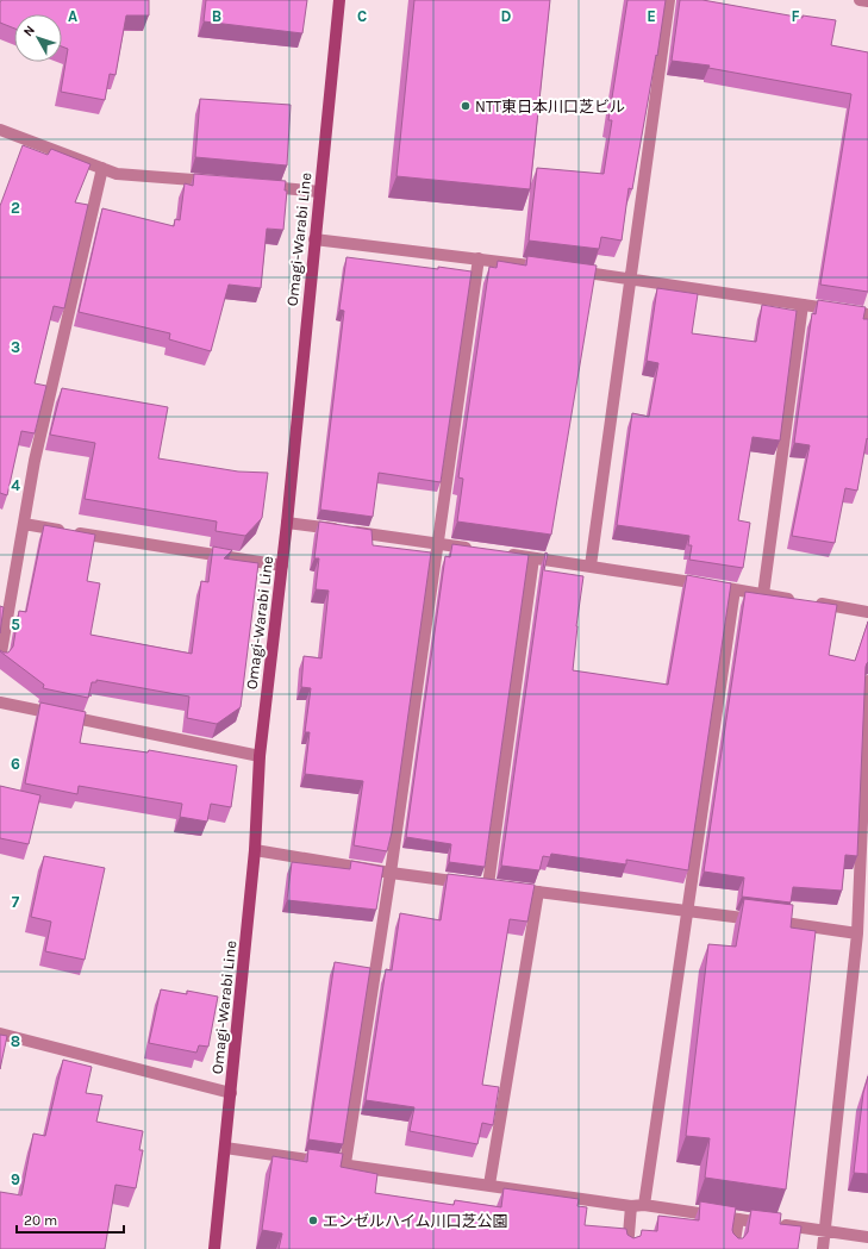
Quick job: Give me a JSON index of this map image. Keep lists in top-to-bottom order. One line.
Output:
{"streets":{"main road":["Omagi-Warabi Line"]},"places":["NTT東日本川口芝ビル","エンゼルハイム川口芝公園"],"scale_bar":"20 m","north":"top left","grid":{"columns":["A","B","C","D","E","F"],"rows":["2","3","4","5","6","7","8","9"]}}
